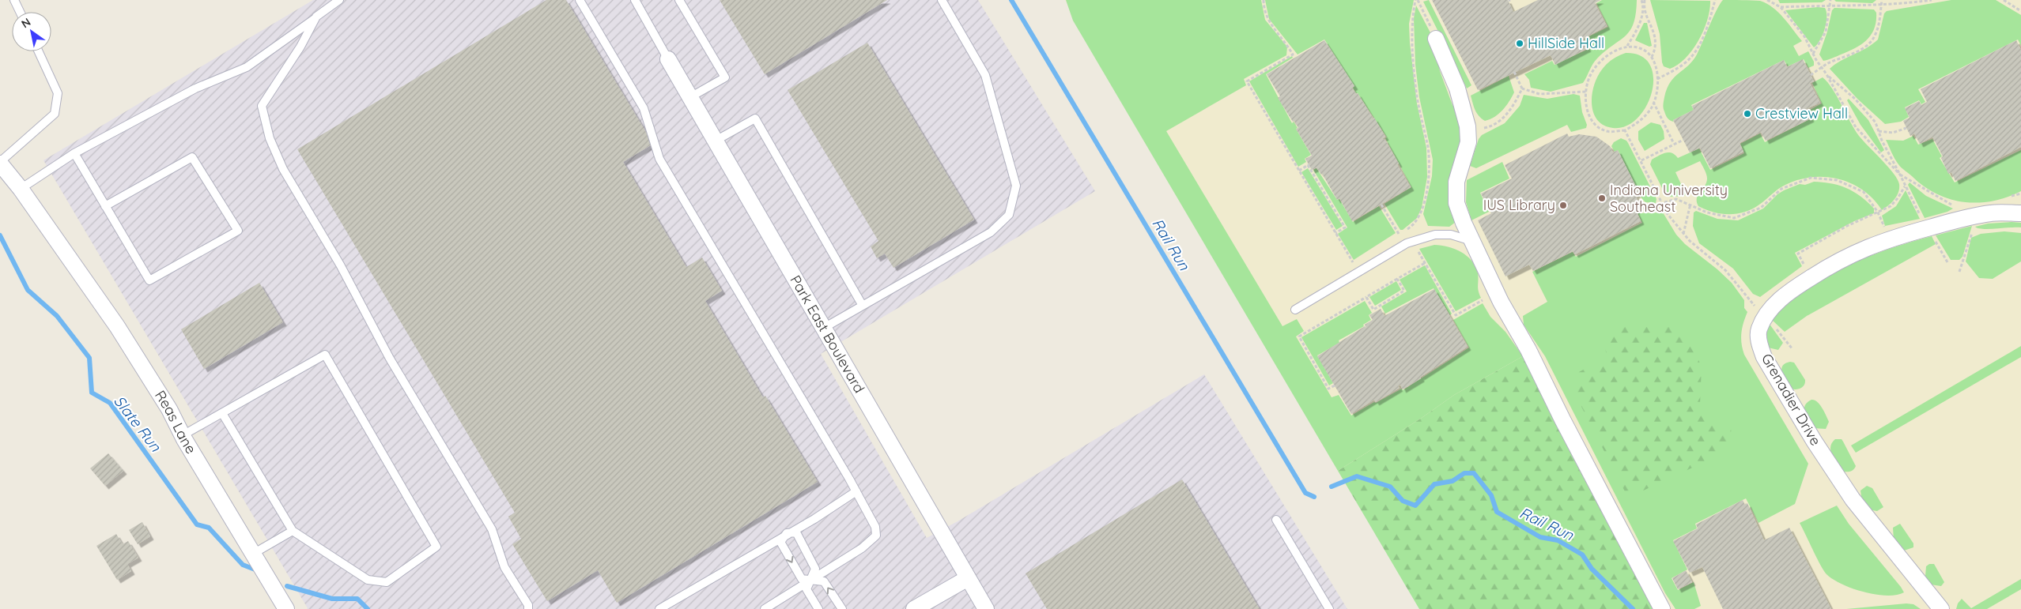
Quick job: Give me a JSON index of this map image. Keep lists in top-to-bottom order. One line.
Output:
{"streets":{"street":["Park East Boulevard","Grenadier Drive","Reas Lane"]},"water":["Rail Run","Slate Run"],"places":["HillSide Hall","Crestview Hall","Indiana University Southeast","IUS Library"],"north":"top left"}
